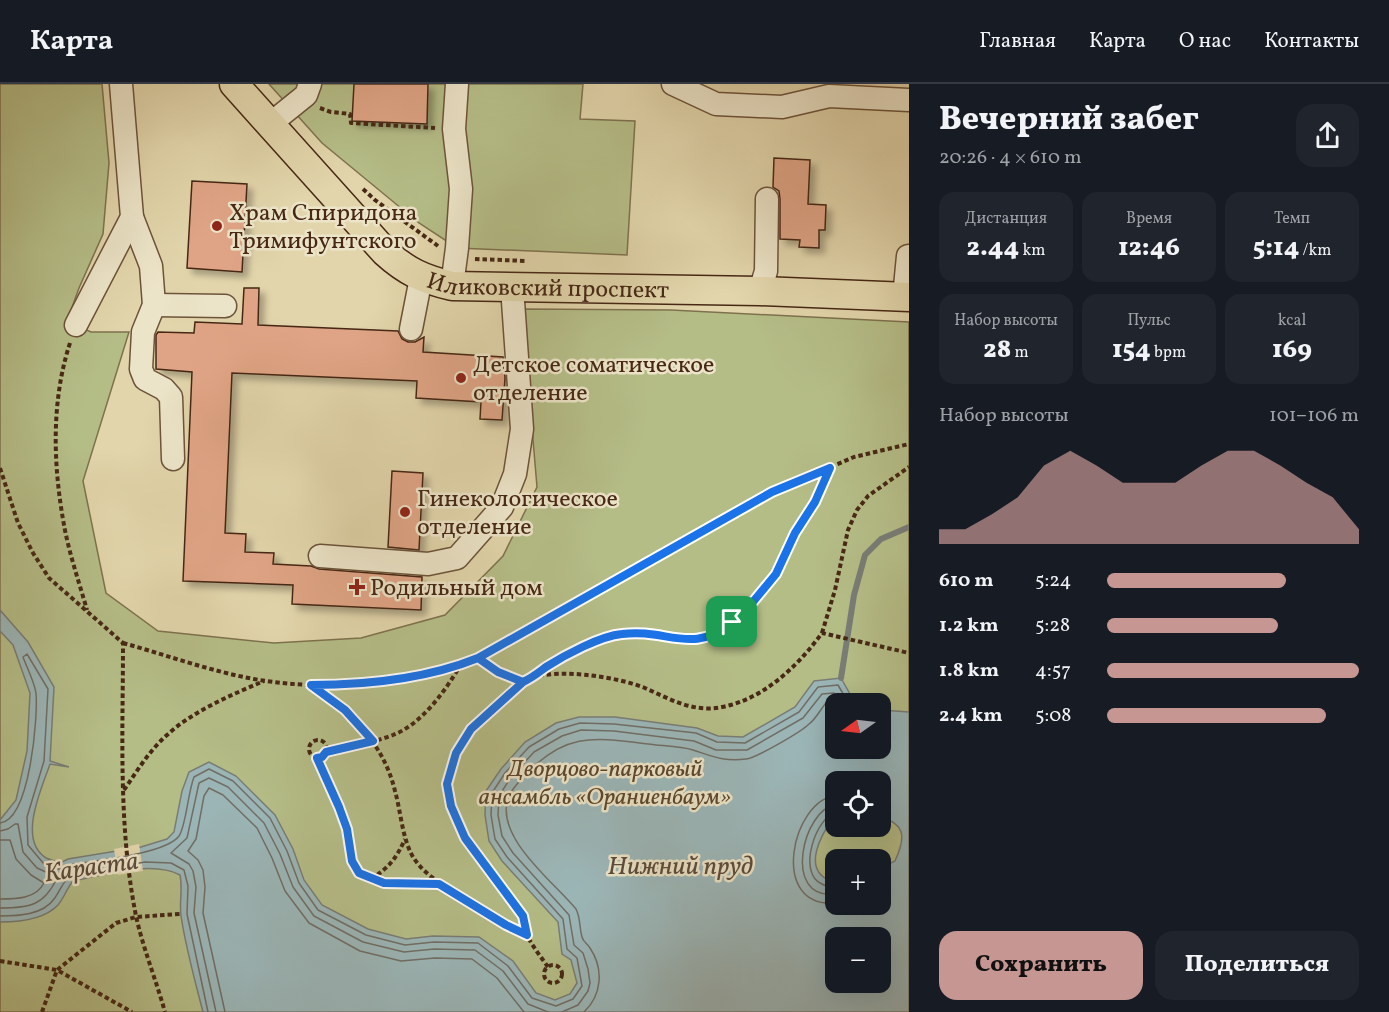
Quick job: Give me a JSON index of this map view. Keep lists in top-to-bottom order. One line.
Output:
{"streets":{"main road":["Иликовский проспект"]},"water":["Нижний пруд","Караста"],"parks":["Дворцово-парковый ансамбль «Ораниенбаум»"],"places":{"other":["Храм Спиридона Тримифунтского","Детское соматическое отделение","Гинекологическое отделение"],"health":["Родильный дом"]},"north":"left","page":{"header":"Карта","nav":["Главная","Карта","О нас","Контакты"],"heading":["Вечерний забег","20:26 · 4 × 610 m"],"stats":[["Дистанция","2.44 km"],["Время","12:46"],["Темп","5:14 /km"],["Набор высоты","28 m"],["Пульс","154 bpm"],["kcal","169"]],"chart":["Набор высоты","101–106 m"],"list":[{"name":"610 m","note":"5:24"},{"name":"1.2 km","note":"5:28"},{"name":"1.8 km","note":"4:57"},{"name":"2.4 km","note":"5:08"}],"map_buttons":["+","−"],"buttons":["Сохранить","Поделиться"]}}
